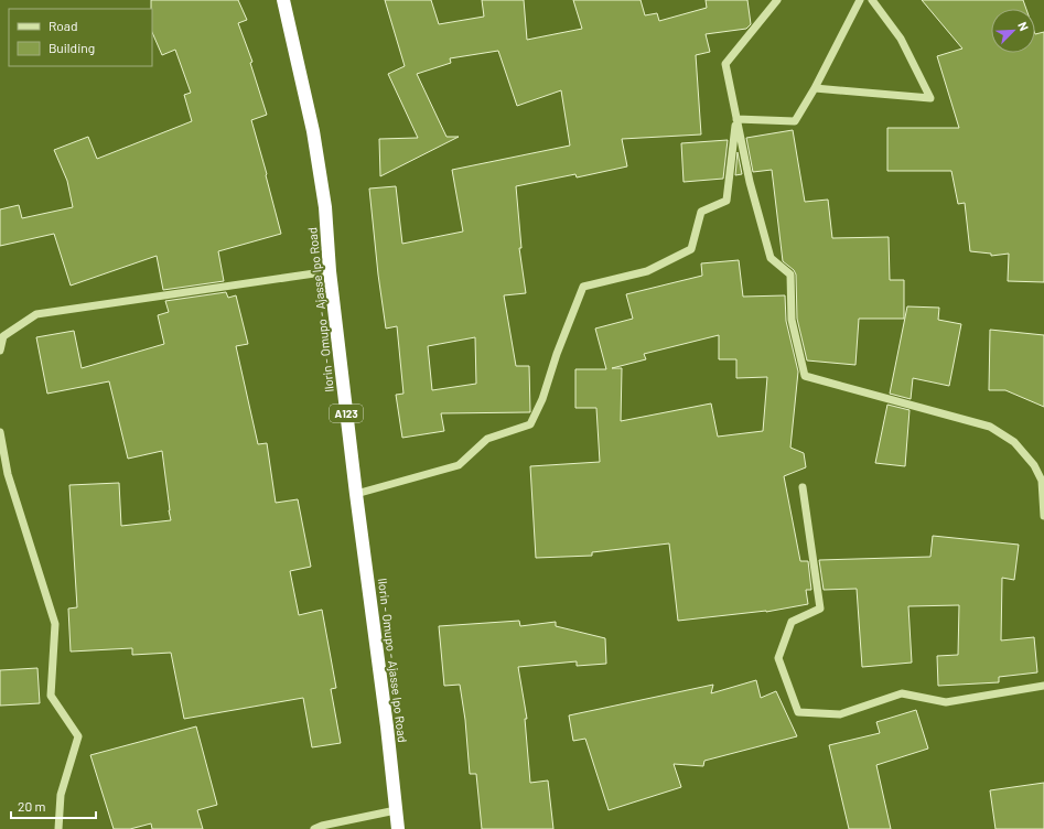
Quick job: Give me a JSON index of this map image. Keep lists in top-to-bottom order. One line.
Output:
{"streets":{"highway":["Ilorin - Omupo - Ajasse Ipo Road","A123"]},"legend":["Road","Building"],"scale_bar":"20 m","north":"top right"}
